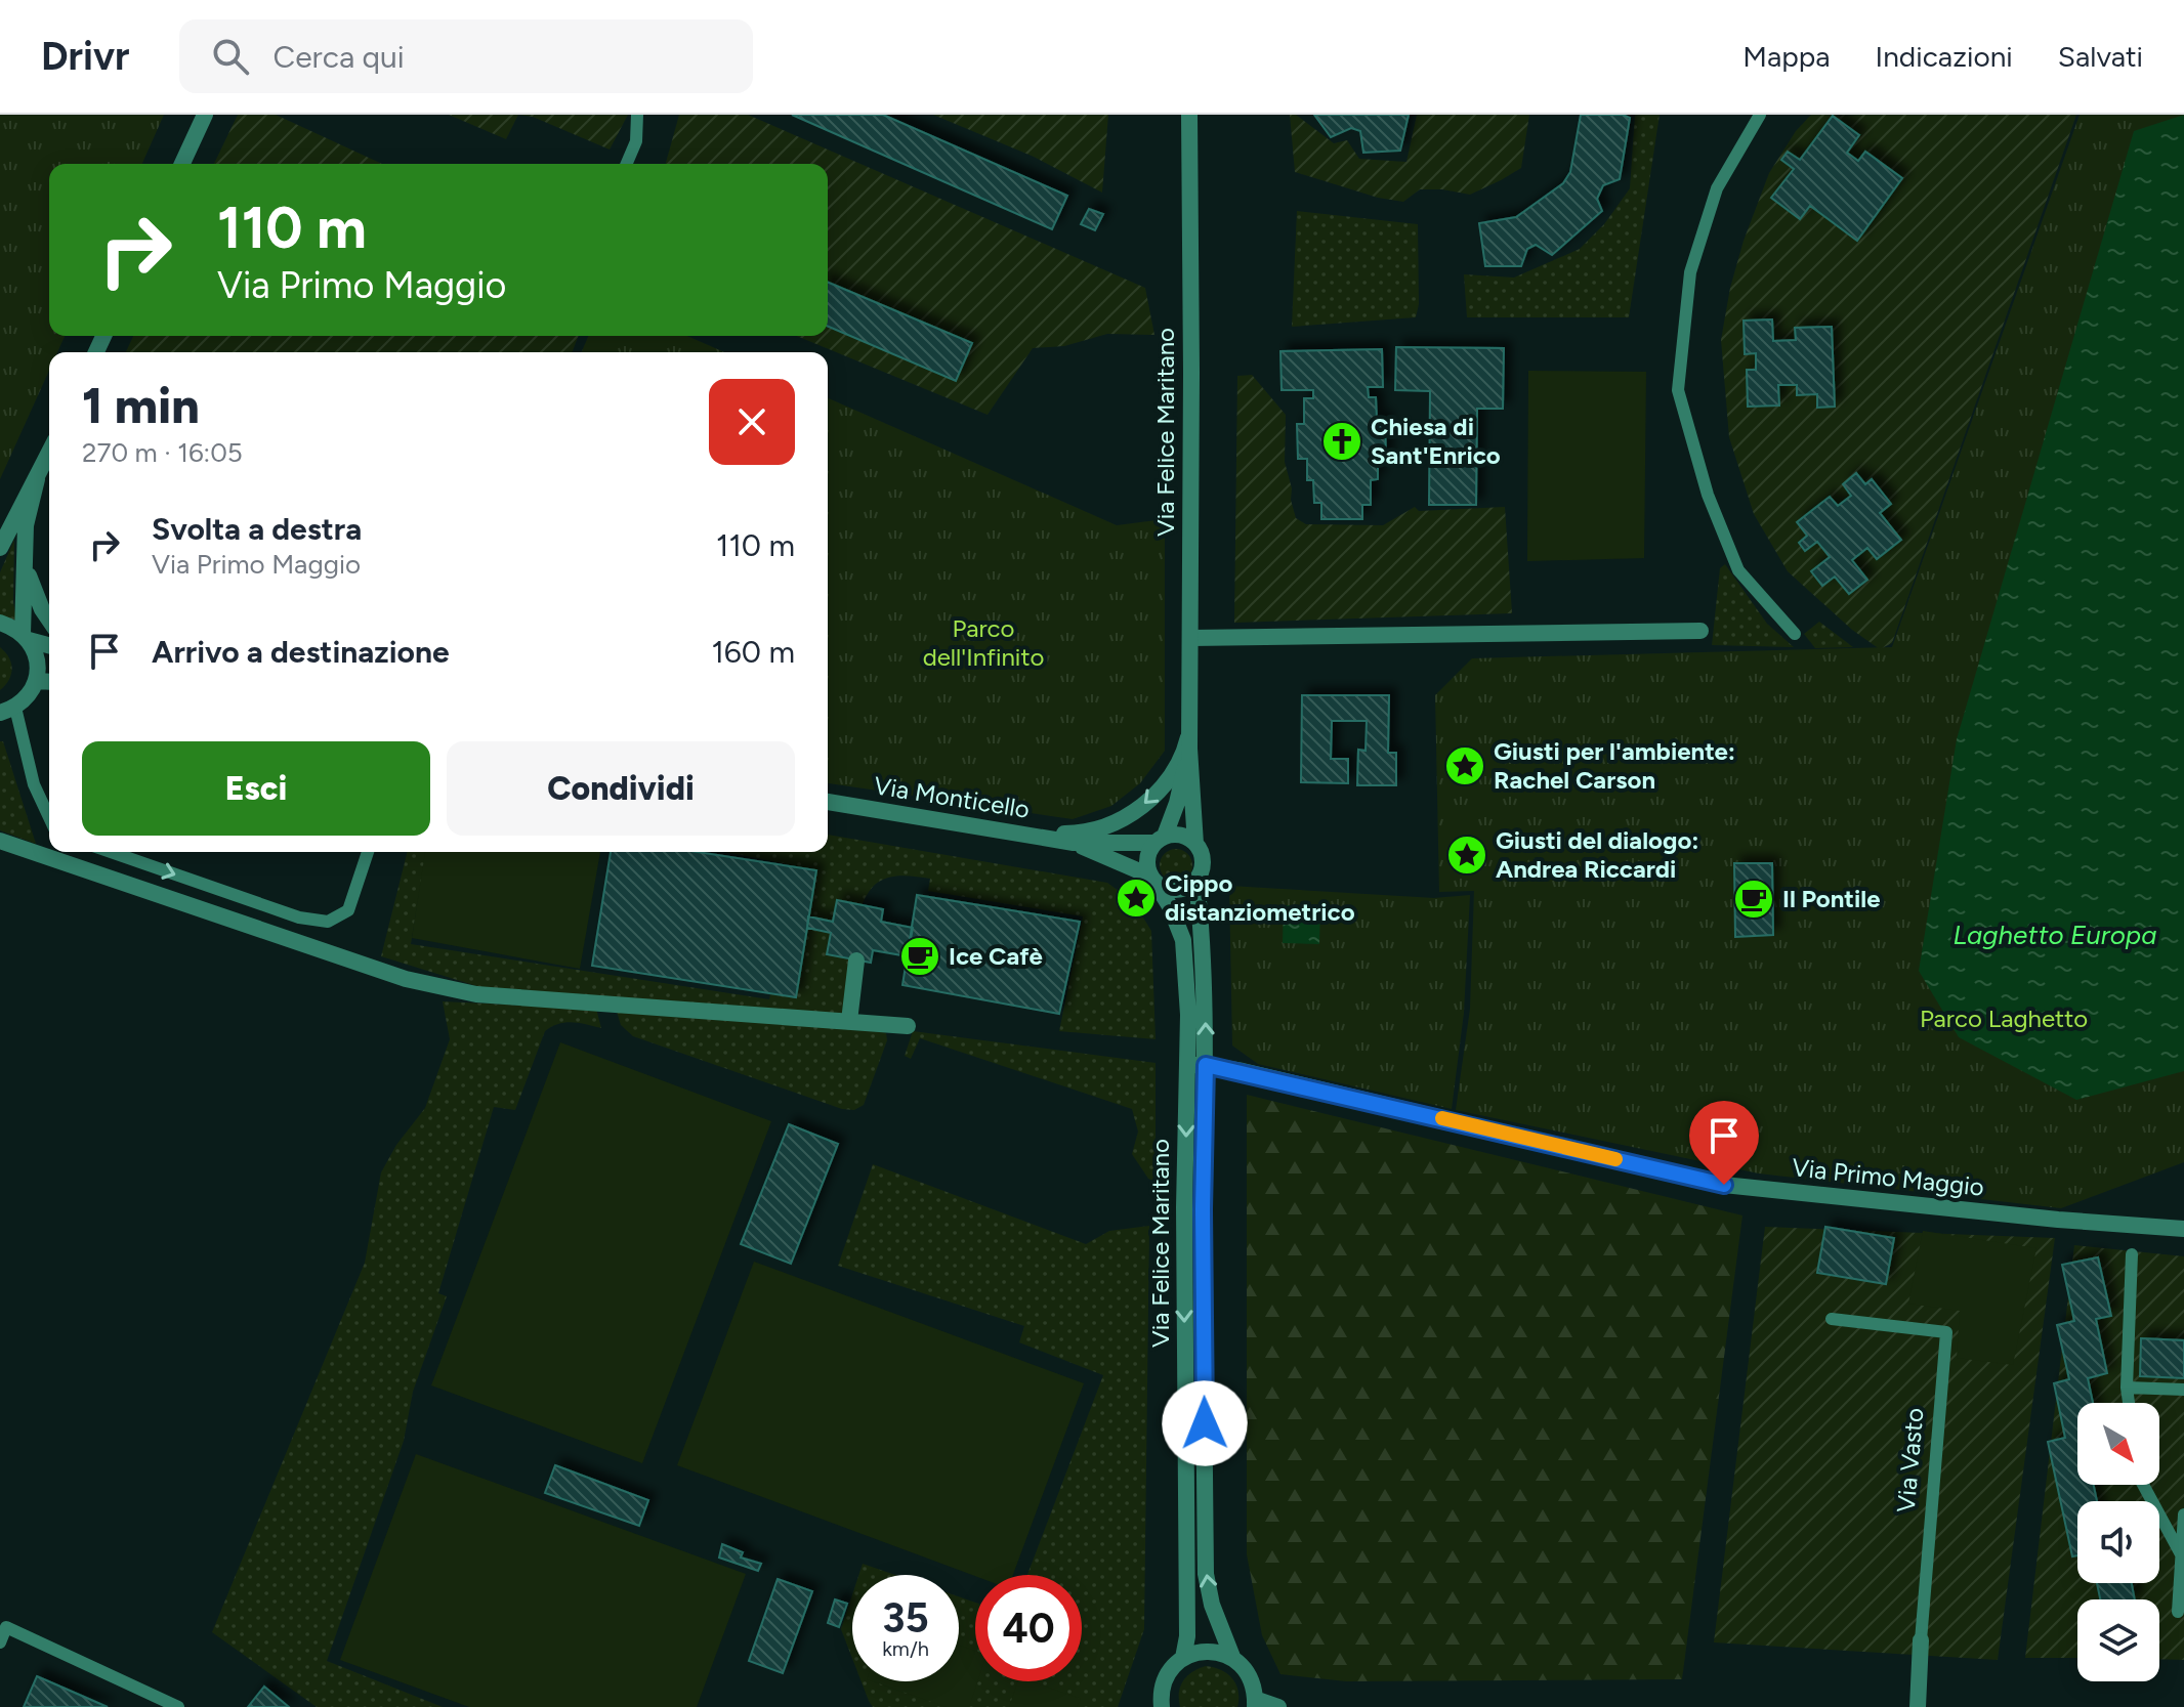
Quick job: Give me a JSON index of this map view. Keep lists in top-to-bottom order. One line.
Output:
{"streets":{"street":["Via Felice Maritano","Via Monticello","Via Primo Maggio","Via Vasto"]},"crossings":[["Via Felice Maritano","Via Monticello"],["Via Felice Maritano","Via Primo Maggio"]],"water":["Laghetto Europa"],"parks":["Parco dell'Infinito","Parco Laghetto"],"places":{"church":["Chiesa di Sant'Enrico"],"place":["Giusti per l'ambiente: Rachel Carson","Giusti del dialogo: Andrea Riccardi","Cippo distanziometrico"],"cafe":["Il Pontile","Ice Cafè"]},"north":"bottom right","page":{"header":"Drivr","search":"Cerca qui","nav":["Mappa","Indicazioni","Salvati"],"turn":["110 m","Via Primo Maggio"],"heading":["1 min","270 m · 16:05"],"list":[{"name":"Svolta a destra","note":"Via Primo Maggio","value":"110 m"},{"name":"Arrivo a destinazione","value":"160 m"}],"buttons":["Esci","Condividi"],"speed":"35 km/h","limit":"40"}}
